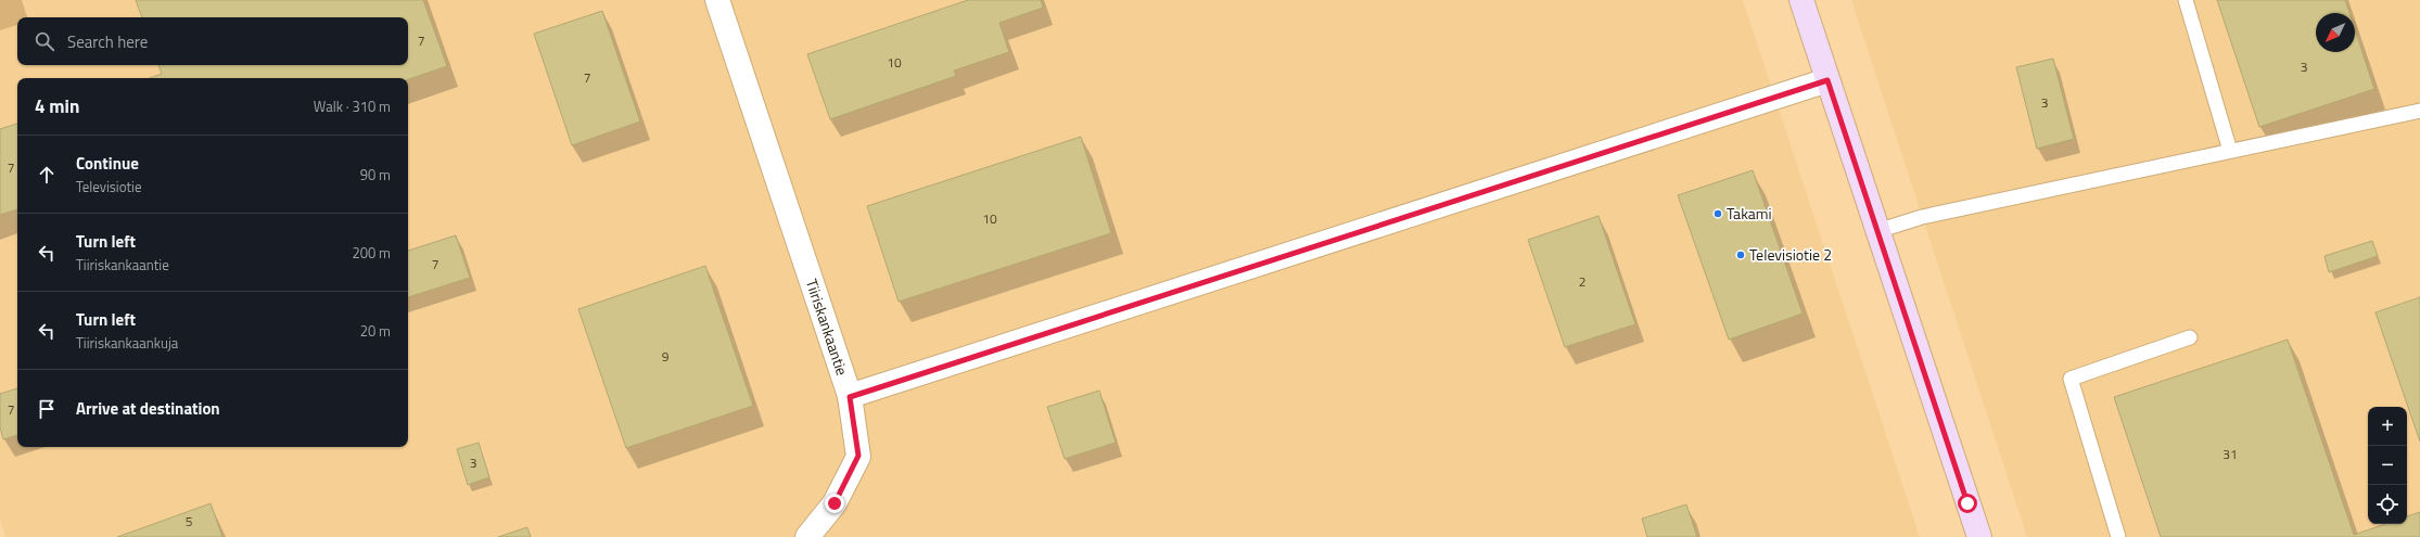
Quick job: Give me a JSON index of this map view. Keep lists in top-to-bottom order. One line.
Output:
{"streets":{"street":["Tiiriskankaantie"]},"places":["Takami","Televisiotie 2"],"house_numbers":["7","10","3","7","3","7","10","7","2","9","7","31","3","5"],"north":"bottom left","page":{"search":"Search here","heading":["4 min","Walk · 310 m"],"list":[["Continue","Televisiotie","90 m"],["Turn left","Tiiriskankaantie","200 m"],["Turn left","Tiiriskankaankuja","20 m"],"Arrive at destination"],"map_buttons":["+","−"]}}
